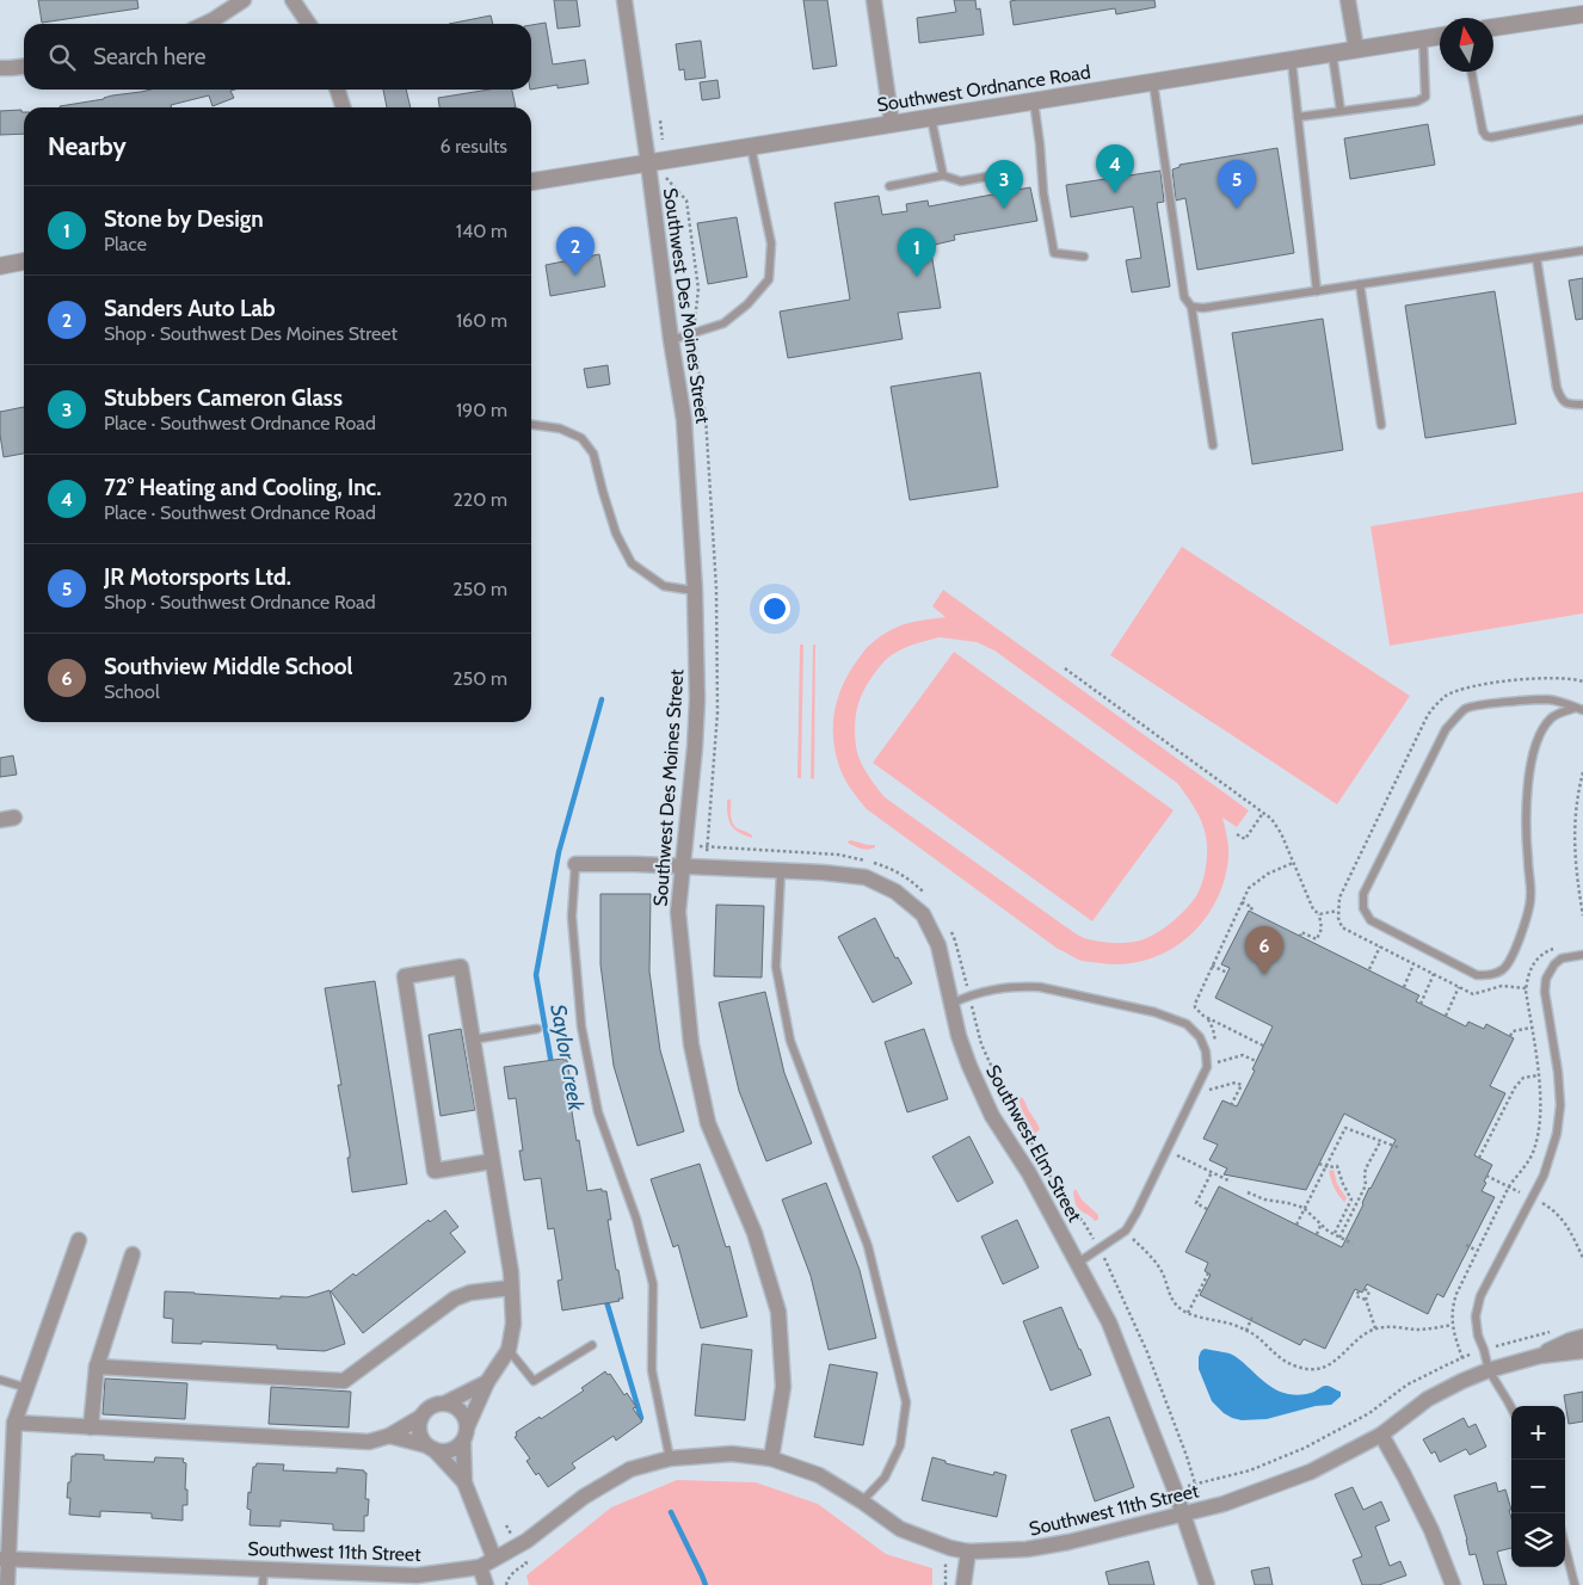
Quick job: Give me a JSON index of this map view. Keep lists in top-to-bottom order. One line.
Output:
{"streets":{"street":["Southwest Ordnance Road","Southwest Des Moines Street","Southwest Elm Street","Southwest 11th Street"]},"crossings":[["Southwest Ordnance Road","Southwest Des Moines Street"],["Southwest Des Moines Street","Southwest Elm Street"],["Southwest Des Moines Street","Southwest 11th Street"],["Southwest Elm Street","Southwest 11th Street"]],"water":["Saylor Creek"],"north":"top","page":{"search":"Search here","heading":["Nearby","6 results"],"pins":["4","3","5","2","1","6"],"list":[{"mark":"1","name":"Stone by Design","note":"Place","value":"140 m"},{"mark":"2","name":"Sanders Auto Lab","note":"Shop · Southwest Des Moines Street","value":"160 m"},{"mark":"3","name":"Stubbers Cameron Glass","note":"Place · Southwest Ordnance Road","value":"190 m"},{"mark":"4","name":"72° Heating and Cooling, Inc.","note":"Place · Southwest Ordnance Road","value":"220 m"},{"mark":"5","name":"JR Motorsports Ltd.","note":"Shop · Southwest Ordnance Road","value":"250 m"},{"mark":"6","name":"Southview Middle School","note":"School","value":"250 m"}],"map_buttons":["+","−"]}}
